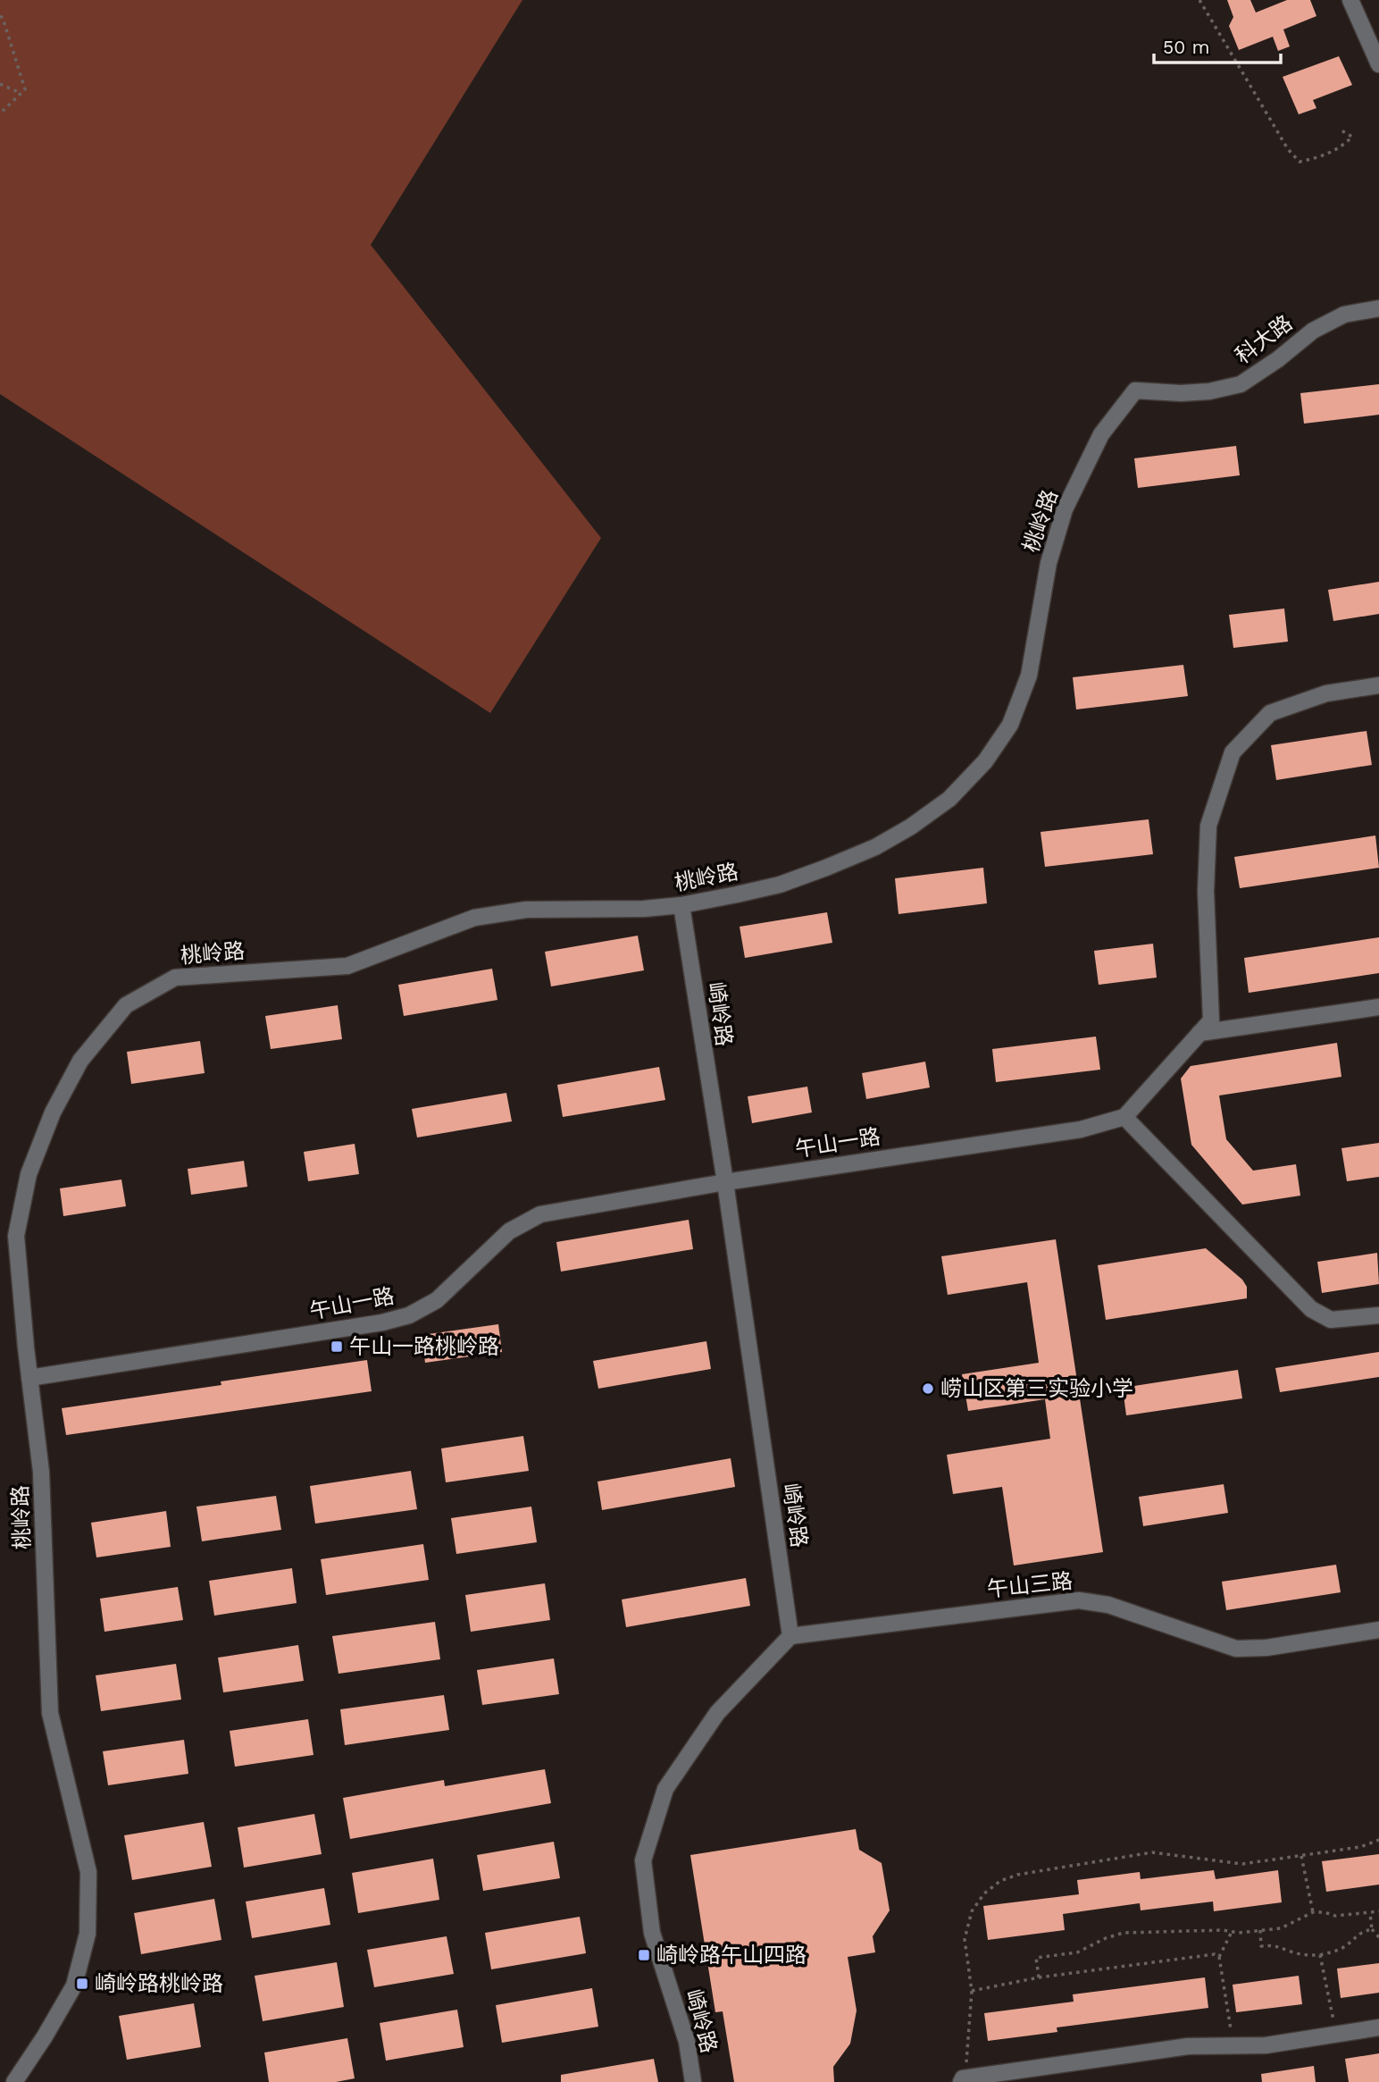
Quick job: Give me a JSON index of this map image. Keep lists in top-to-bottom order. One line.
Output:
{"streets":{"street":["科大路","桃岭路","崎岭路","午山一路","午山三路"]},"crossings":[["科大路","桃岭路"],["桃岭路","崎岭路"],["桃岭路","午山一路"],["崎岭路","午山一路"],["崎岭路","午山三路"]],"places":{"transit":["午山一路桃岭路","崎岭路午山四路","崎岭路桃岭路"],"other":["崂山区第三实验小学"]},"scale_bar":"50 m"}
